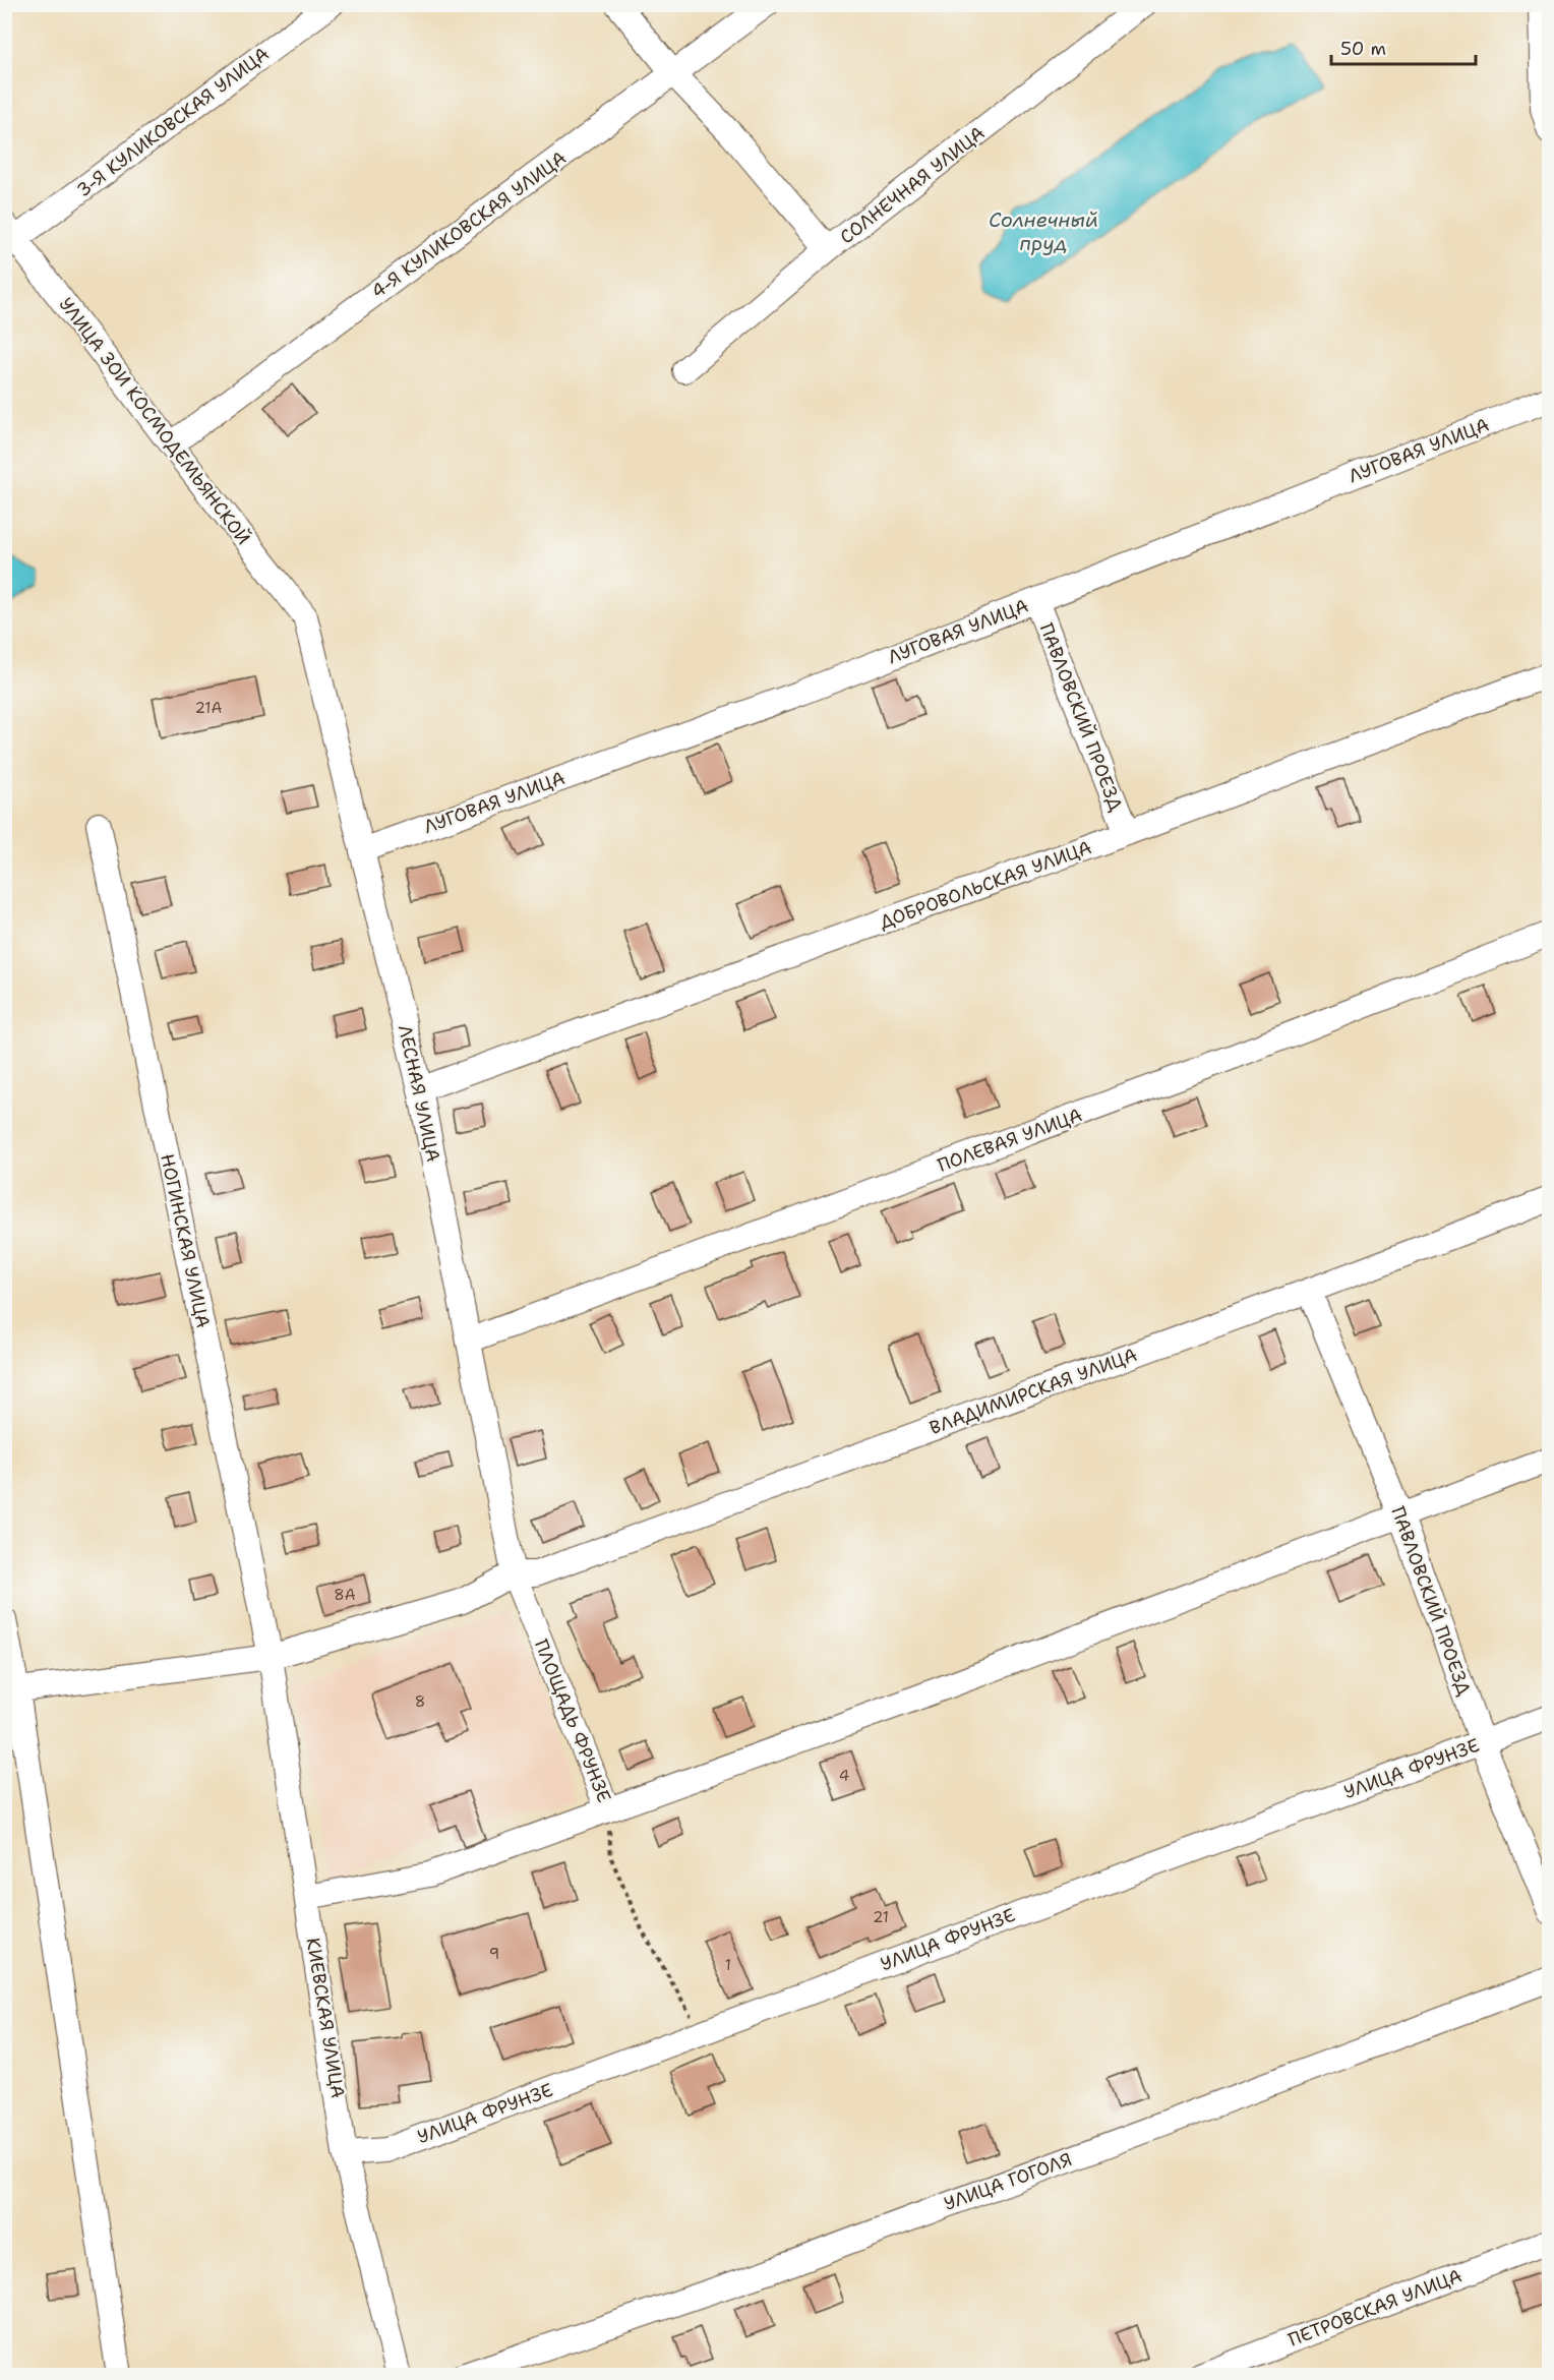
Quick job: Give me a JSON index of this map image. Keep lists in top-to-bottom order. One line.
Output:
{"streets":{"street":["3-Я КУЛИКОВСКАЯ УЛИЦА","СОЛНЕЧНАЯ УЛИЦА","4-Я КУЛИКОВСКАЯ УЛИЦА","УЛИЦА ЗОИ КОСМОДЕМЬЯНСКОЙ","ЛУГОВАЯ УЛИЦА","ПАВЛОВСКИЙ ПРОЕЗД","ДОБРОВОЛЬСКАЯ УЛИЦА","ЛЕСНАЯ УЛИЦА","ПОЛЕВАЯ УЛИЦА","НОГИНСКАЯ УЛИЦА","ВЛАДИМИРСКАЯ УЛИЦА","ПЛОЩАДЬ ФРУНЗЕ","УЛИЦА ФРУНЗЕ","КИЕВСКАЯ УЛИЦА","УЛИЦА ГОГОЛЯ","ПЕТРОВСКАЯ УЛИЦА"]},"crossings":[["3-Я КУЛИКОВСКАЯ УЛИЦА","УЛИЦА ЗОИ КОСМОДЕМЬЯНСКОЙ"],["4-Я КУЛИКОВСКАЯ УЛИЦА","УЛИЦА ЗОИ КОСМОДЕМЬЯНСКОЙ"],["УЛИЦА ЗОИ КОСМОДЕМЬЯНСКОЙ","ЛЕСНАЯ УЛИЦА"],["ЛУГОВАЯ УЛИЦА","ПАВЛОВСКИЙ ПРОЕЗД"],["ЛУГОВАЯ УЛИЦА","ЛЕСНАЯ УЛИЦА"],["ПАВЛОВСКИЙ ПРОЕЗД","ДОБРОВОЛЬСКАЯ УЛИЦА"],["ПАВЛОВСКИЙ ПРОЕЗД","ВЛАДИМИРСКАЯ УЛИЦА"],["ПАВЛОВСКИЙ ПРОЕЗД","УЛИЦА ФРУНЗЕ"],["ДОБРОВОЛЬСКАЯ УЛИЦА","ЛЕСНАЯ УЛИЦА"],["ЛЕСНАЯ УЛИЦА","ПОЛЕВАЯ УЛИЦА"],["ЛЕСНАЯ УЛИЦА","ВЛАДИМИРСКАЯ УЛИЦА"],["ЛЕСНАЯ УЛИЦА","ПЛОЩАДЬ ФРУНЗЕ"],["НОГИНСКАЯ УЛИЦА","КИЕВСКАЯ УЛИЦА"],["ВЛАДИМИРСКАЯ УЛИЦА","ПЛОЩАДЬ ФРУНЗЕ"],["ПЛОЩАДЬ ФРУНЗЕ","УЛИЦА ФРУНЗЕ"],["УЛИЦА ФРУНЗЕ","КИЕВСКАЯ УЛИЦА"]],"water":["Солнечный пруд"],"house_numbers":["21А","8А","8","4","21","9","1"],"scale_bar":"50 m"}
